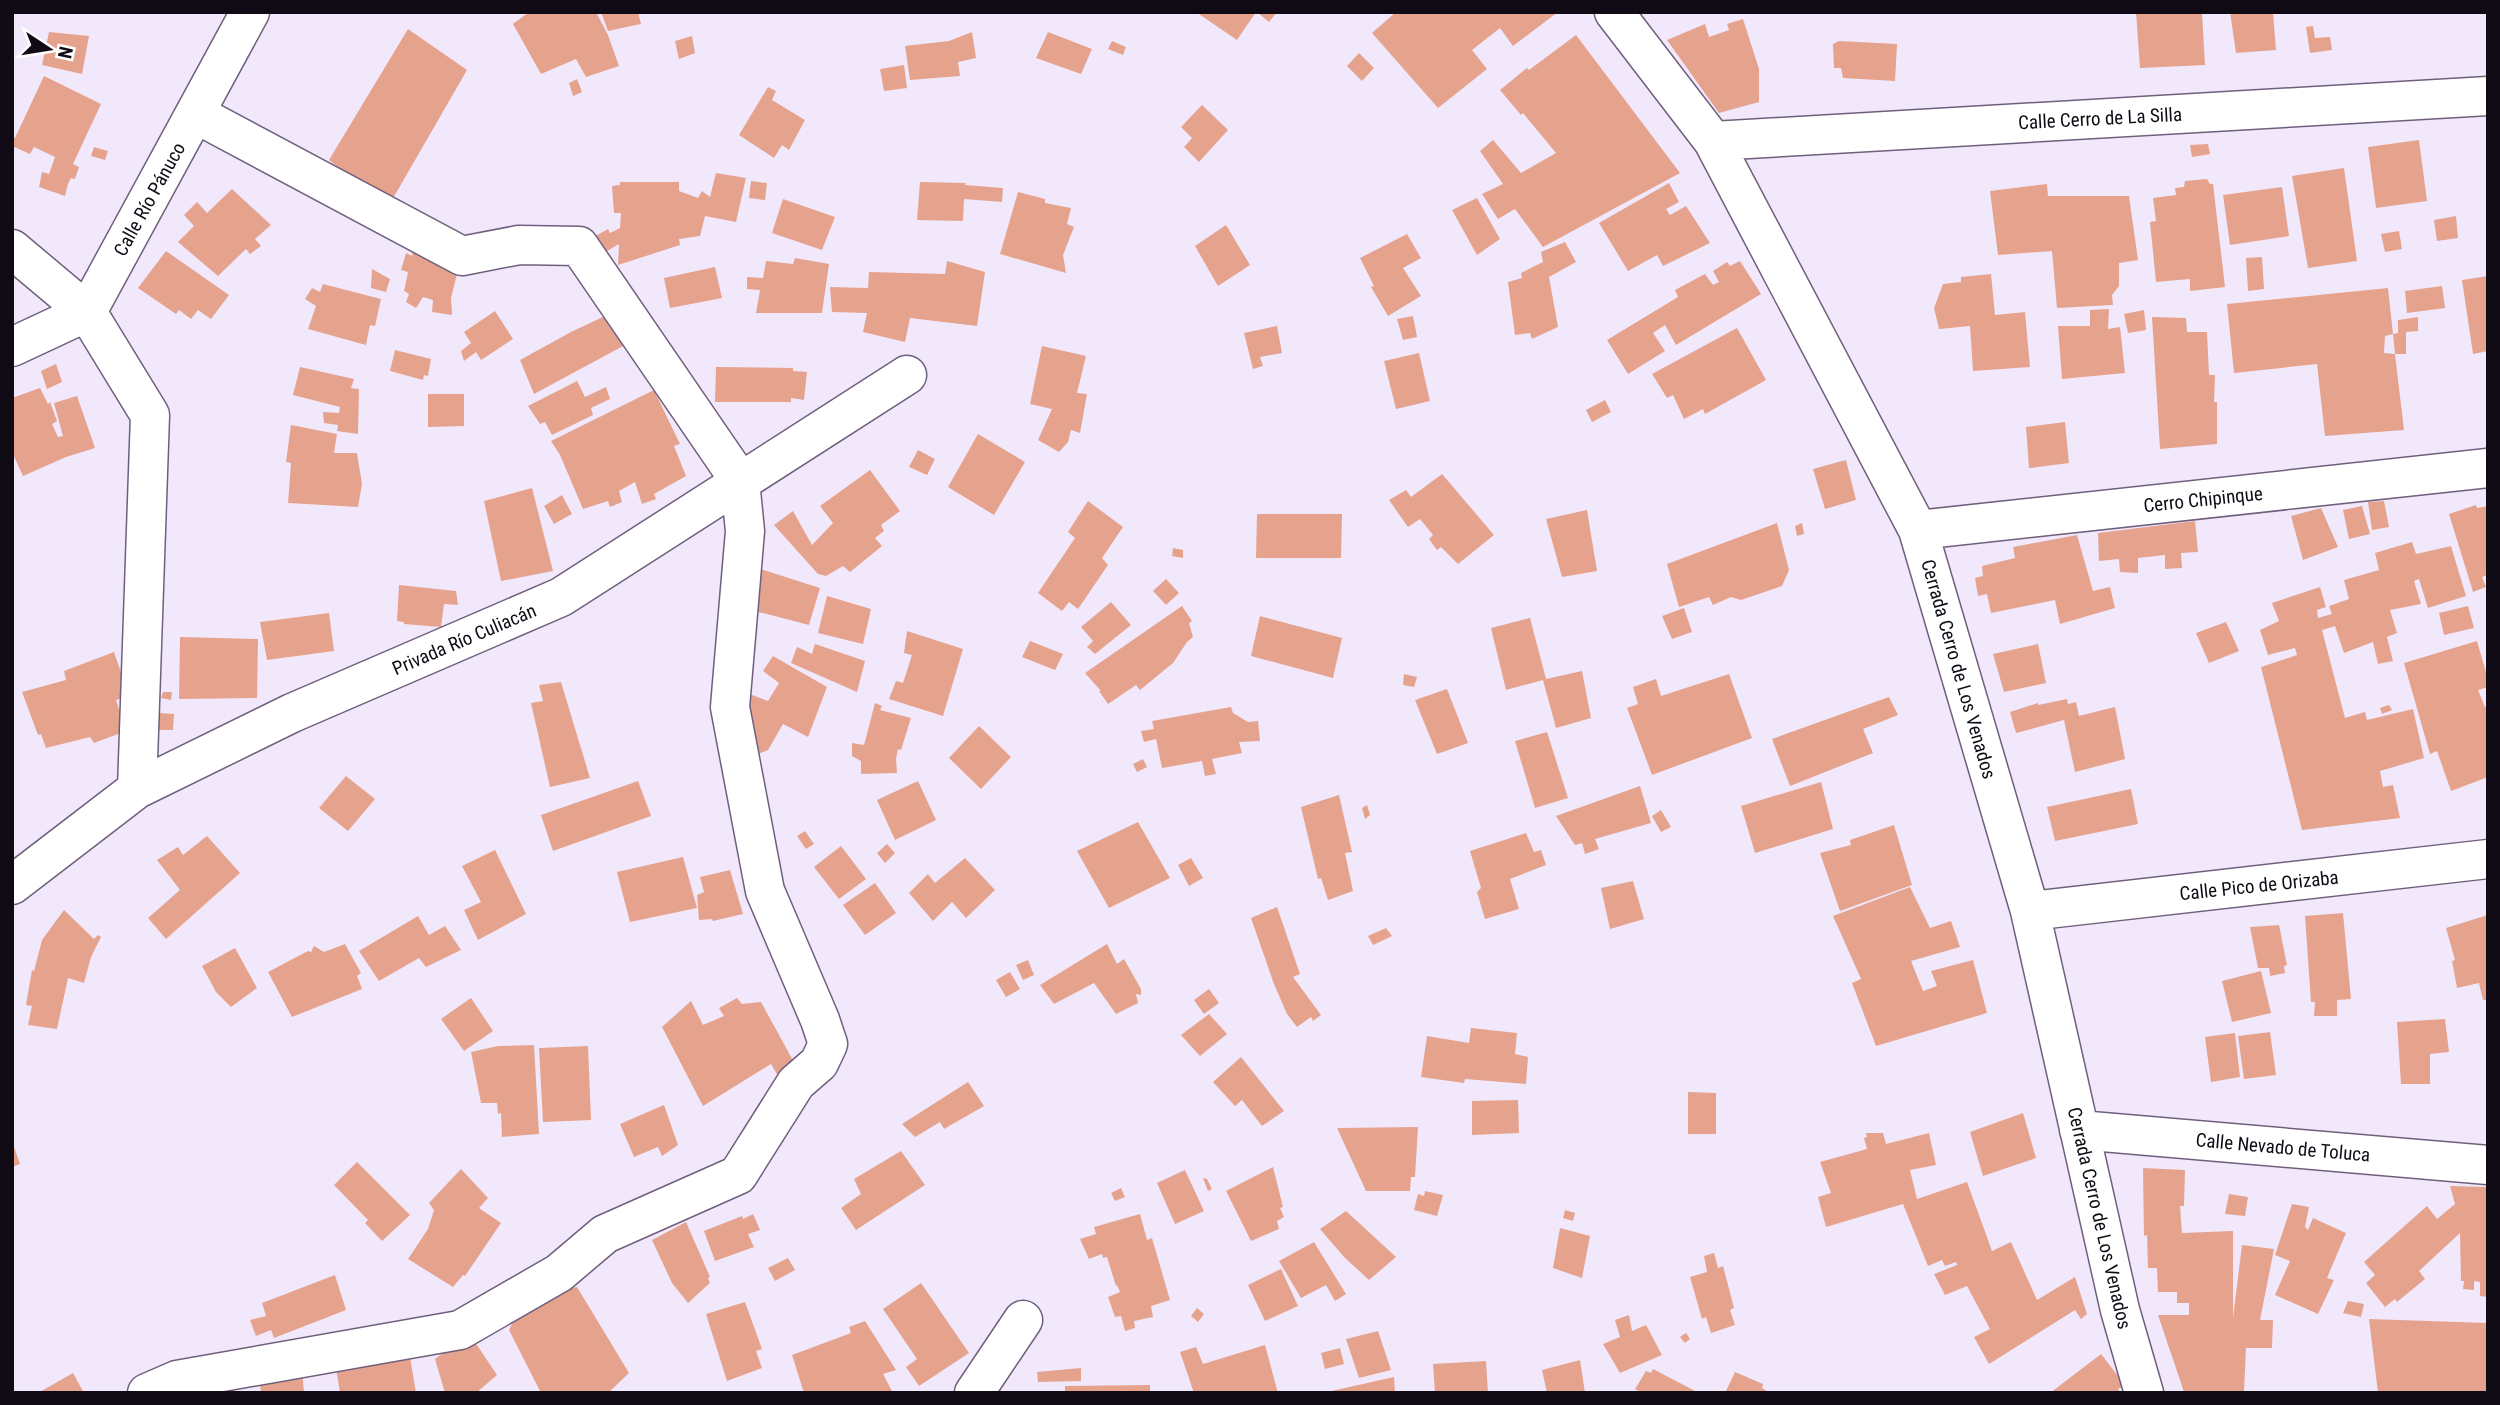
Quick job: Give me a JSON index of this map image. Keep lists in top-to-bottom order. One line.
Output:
{"streets":{"street":["Calle Cerro de La Silla","Calle Río Pánuco","Cerro Chipinque","Privada Río Culiacán","Cerrada Cerro de Los Venados","Calle Pico de Orizaba","Calle Nevado de Toluca"]},"crossings":[["Calle Cerro de La Silla","Cerrada Cerro de Los Venados"],["Cerro Chipinque","Cerrada Cerro de Los Venados"],["Cerrada Cerro de Los Venados","Calle Pico de Orizaba"],["Cerrada Cerro de Los Venados","Calle Nevado de Toluca"]],"north":"right"}
